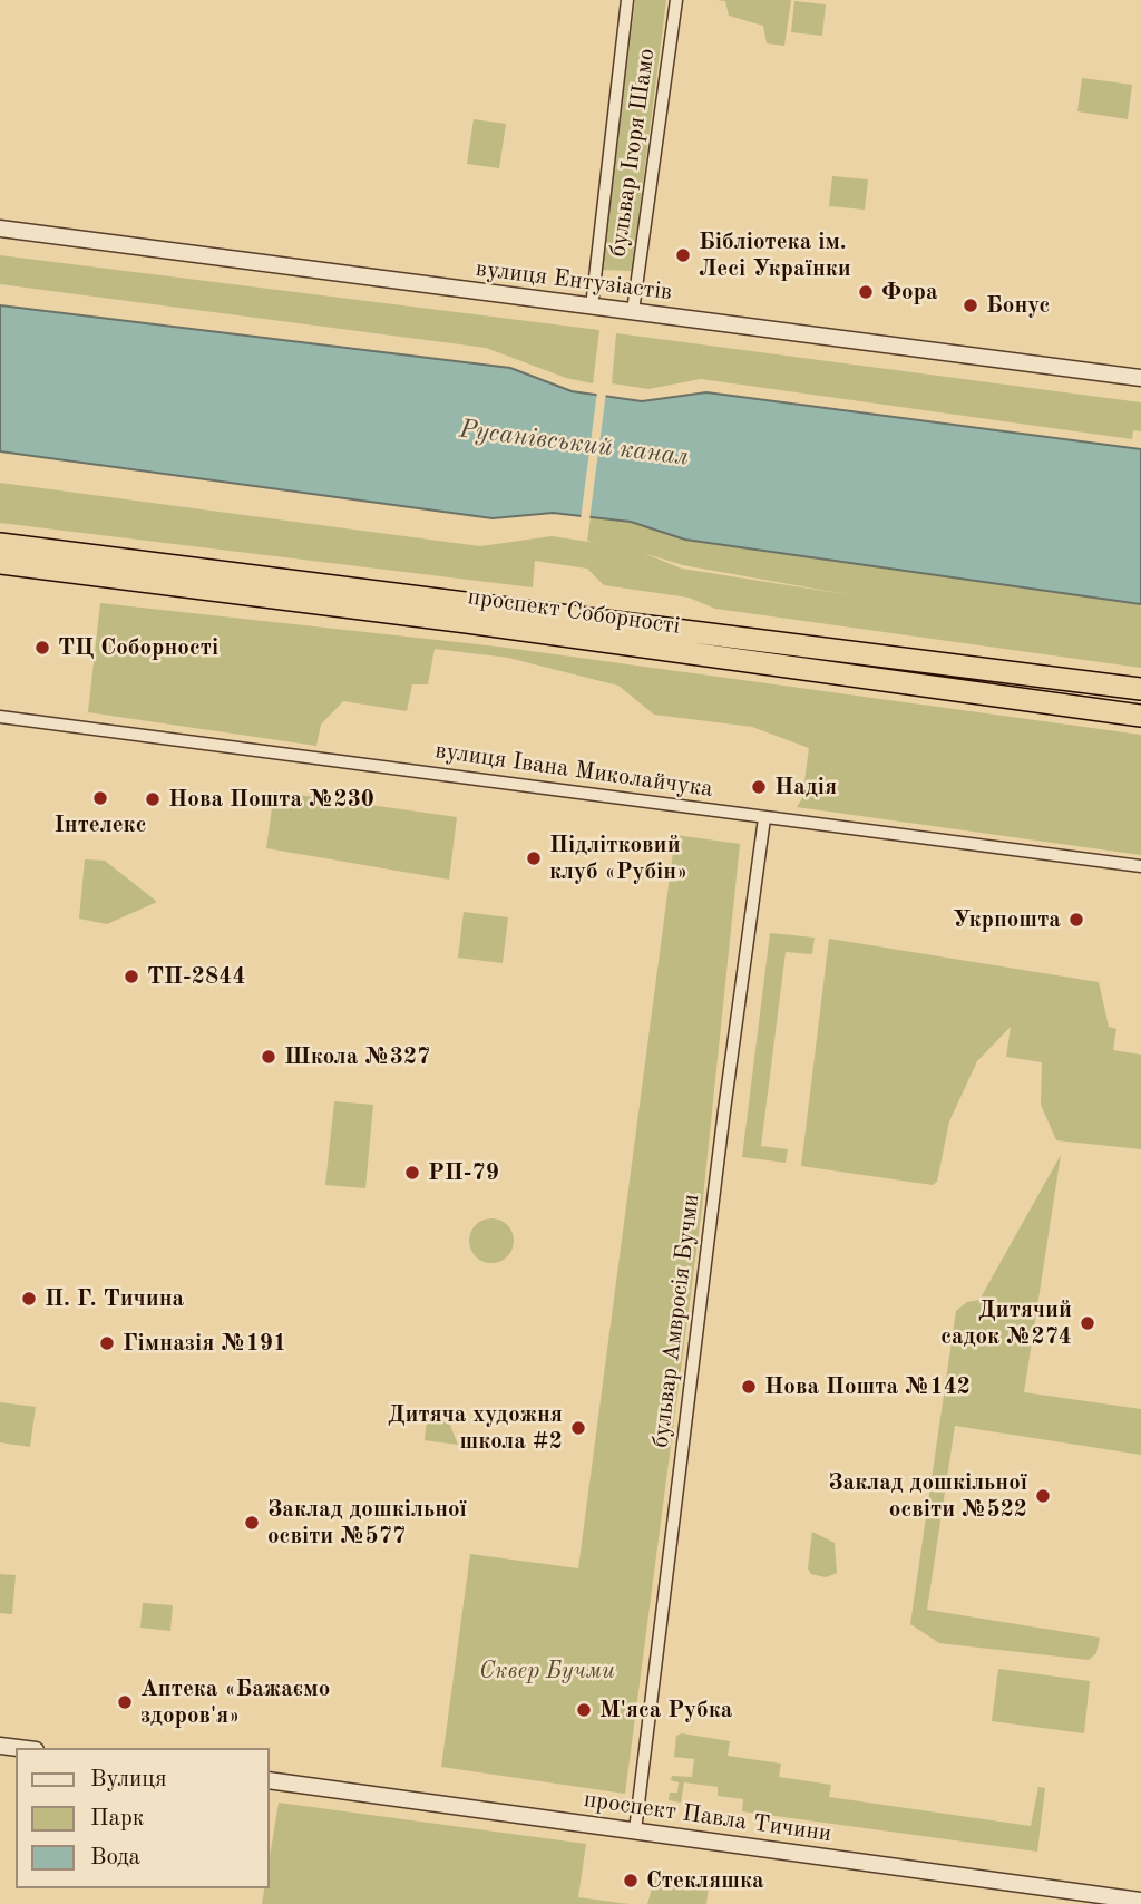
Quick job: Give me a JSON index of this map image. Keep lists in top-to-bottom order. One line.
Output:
{"streets":{"highway":["проспект Соборності"],"street":["бульвар Ігоря Шамо","вулиця Ентузіастів","вулиця Івана Миколайчука","бульвар Амвросія Бучми","проспект Павла Тичини"]},"crossings":[["бульвар Ігоря Шамо","вулиця Ентузіастів"],["вулиця Івана Миколайчука","бульвар Амвросія Бучми"],["бульвар Амвросія Бучми","проспект Павла Тичини"]],"water":["Русанівський канал"],"parks":["Сквер Бучми"],"places":["Бібліотека ім. Лесі Українки","Фора","Бонус","ТЦ Соборності","Надія","Інтелекс","Нова Пошта №230","Підлітковий клуб «Рубін»","Укрпошта","ТП-2844","Школа №327","РП-79","П. Г. Тичина","Дитячий садок №274","Гімназія №191","Нова Пошта №142","Дитяча художня школа #2","Заклад дошкільної освіти №522","Заклад дошкільної освіти №577","Аптека «Бажаємо здоров'я»","М'яса Рубка","Стекляшка"],"legend":["Вулиця","Парк","Вода"]}
